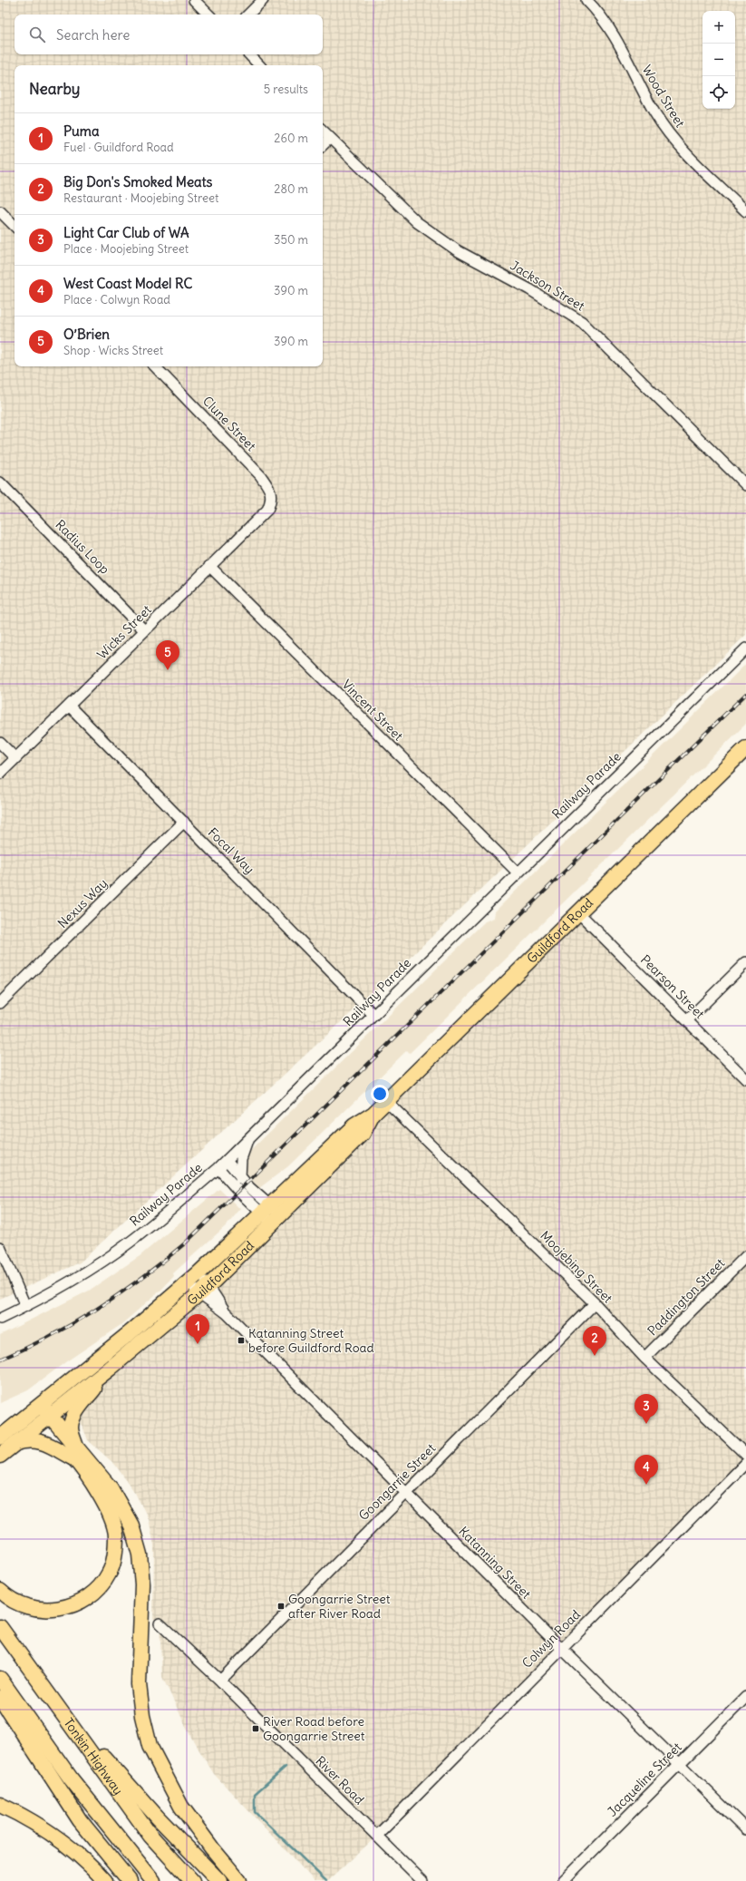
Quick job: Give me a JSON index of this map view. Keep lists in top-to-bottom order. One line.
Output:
{"streets":{"highway":["Guildford Road","Tonkin Highway"],"street":["Wood Street","Jackson Street","Clune Street","Radius Loop","Wicks Street","Vincent Street","Railway Parade","Focal Way","Nexus Way","Pearson Street","Moojebing Street","Paddington Street","Goongarrie Street","Katanning Street","Colwyn Road","Jacqueline Street","River Road"]},"crossings":[["Clune Street","Wicks Street"],["Radius Loop","Wicks Street"],["Wicks Street","Vincent Street"],["Wicks Street","Focal Way"],["Vincent Street","Railway Parade"],["Railway Parade","Focal Way"],["Focal Way","Nexus Way"],["Guildford Road","Pearson Street"],["Guildford Road","Moojebing Street"],["Guildford Road","Katanning Street"],["Moojebing Street","Paddington Street"],["Moojebing Street","Goongarrie Street"],["Goongarrie Street","Katanning Street"],["Goongarrie Street","River Road"],["Katanning Street","Colwyn Road"],["Katanning Street","Jacqueline Street"],["Colwyn Road","River Road"]],"places":{"transit":["Katanning Street before Guildford Road","Goongarrie Street after River Road","River Road before Goongarrie Street"]},"page":{"map_buttons":["+","−"],"search":"Search here","heading":["Nearby","5 results"],"list":[{"mark":"1","name":"Puma","note":"Fuel · Guildford Road","value":"260 m"},{"mark":"2","name":"Big Don's Smoked Meats","note":"Restaurant · Moojebing Street","value":"280 m"},{"mark":"3","name":"Light Car Club of WA","note":"Place · Moojebing Street","value":"350 m"},{"mark":"4","name":"West Coast Model RC","note":"Place · Colwyn Road","value":"390 m"},{"mark":"5","name":"O’Brien","note":"Shop · Wicks Street","value":"390 m"}],"pins":["5","1","2","3","4"]}}
